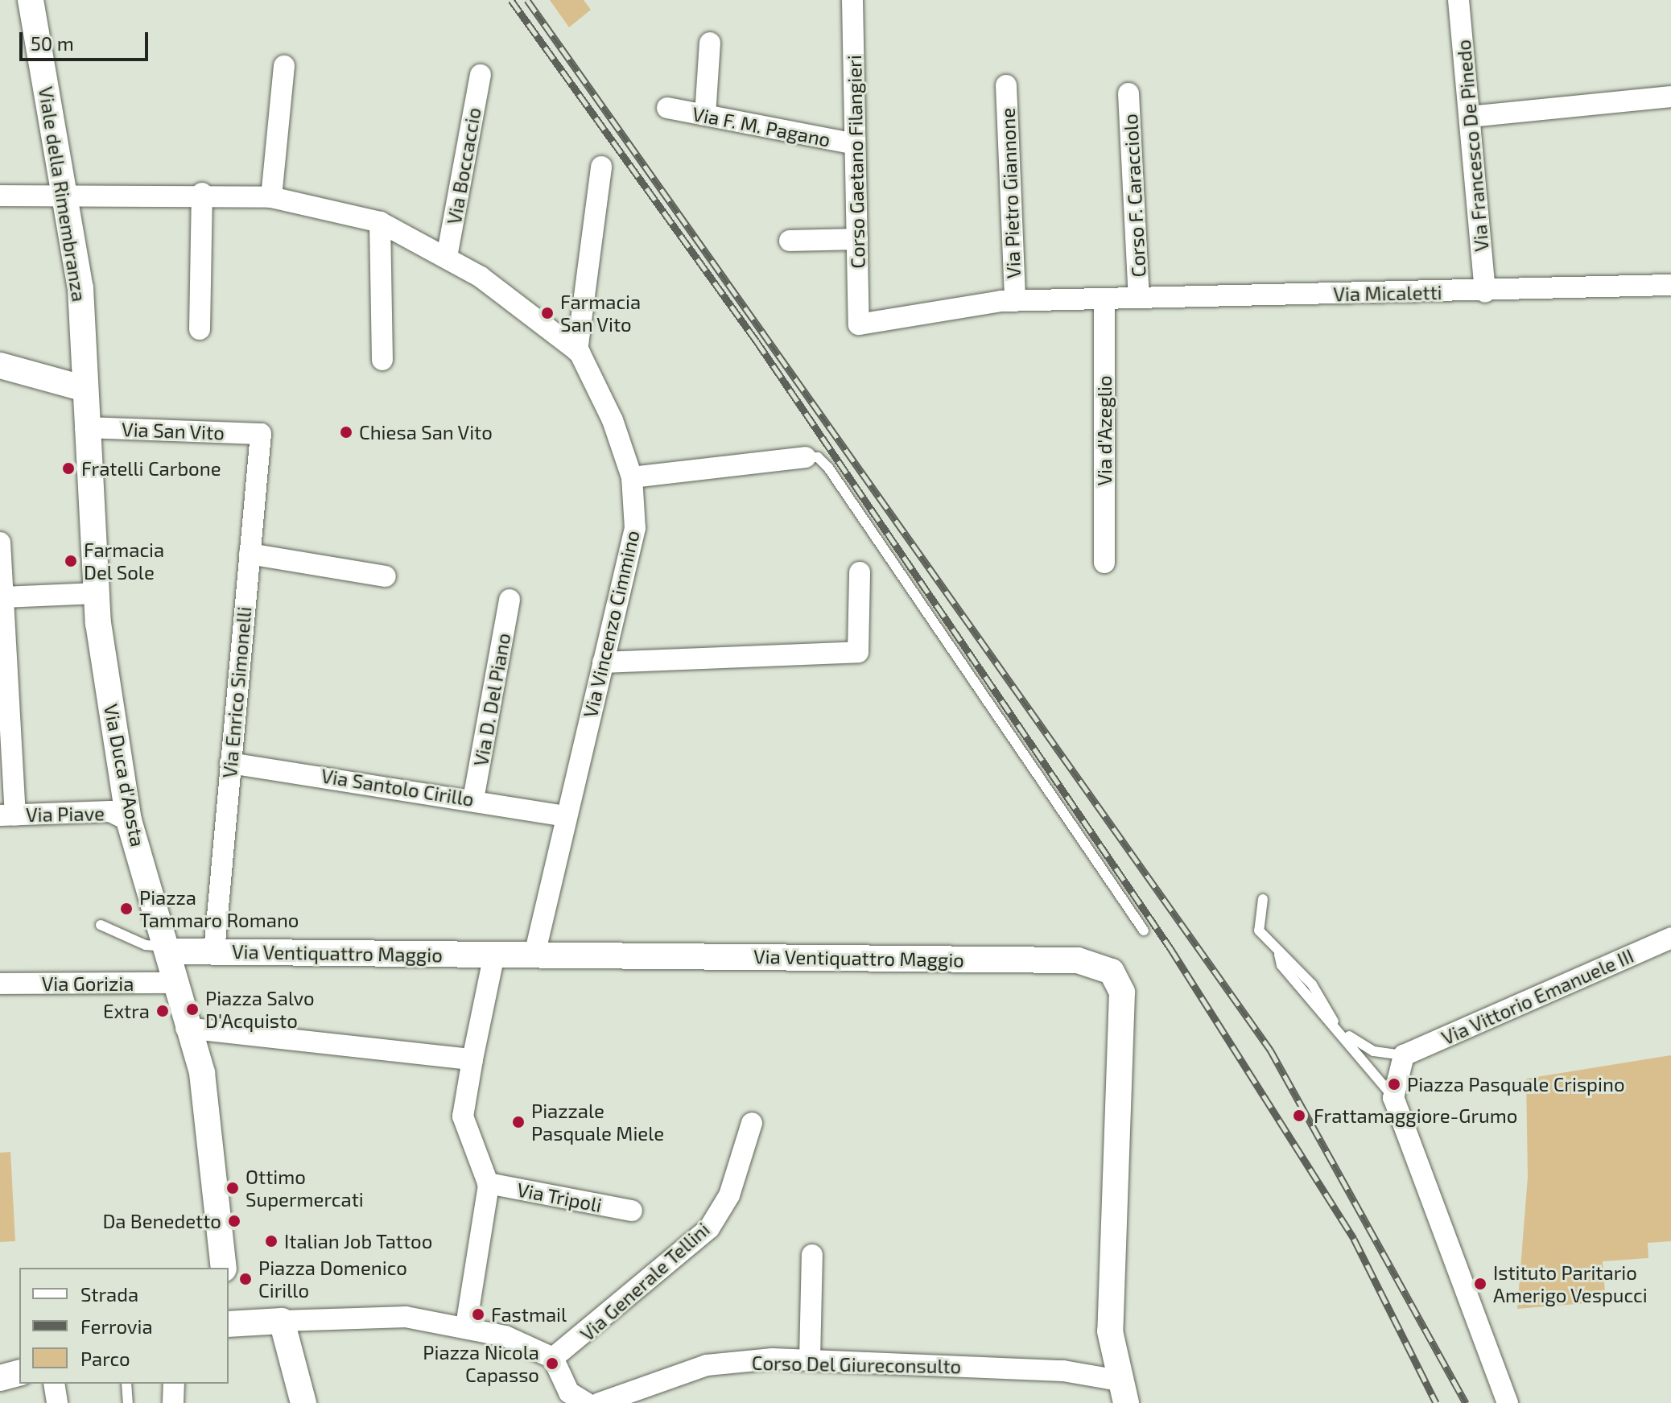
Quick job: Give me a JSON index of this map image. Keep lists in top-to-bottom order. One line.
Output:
{"streets":{"street":["Via F. M. Pagano","Via Francesco De Pinedo","Corso Gaetano Filangieri","Via Boccaccio","Via Pietro Giannone","Viale della Rimembranza","Corso F. Caracciolo","Via Micaletti","Via San Vito","Via d'Azeglio","Via Vincenzo Cimmino","Via Enrico Simonelli","Via D. Del Piano","Via Duca d'Aosta","Via Santolo Cirillo","Via Piave","Via Ventiquattro Maggio","Via Gorizia","Via Vittorio Emanuele III","Via Tripoli","Via Generale Tellini","Corso Del Giureconsulto"]},"crossings":[["Via F. M. Pagano","Corso Gaetano Filangieri"],["Via Francesco De Pinedo","Via Micaletti"],["Corso Gaetano Filangieri","Via Micaletti"],["Via Boccaccio","Via Vincenzo Cimmino"],["Via Pietro Giannone","Via Micaletti"],["Viale della Rimembranza","Via Vincenzo Cimmino"],["Viale della Rimembranza","Via Duca d'Aosta"],["Corso F. Caracciolo","Via Micaletti"],["Via Micaletti","Via d'Azeglio"],["Via San Vito","Via Enrico Simonelli"],["Via San Vito","Via Duca d'Aosta"],["Via Vincenzo Cimmino","Via Santolo Cirillo"],["Via Vincenzo Cimmino","Via Ventiquattro Maggio"],["Via Enrico Simonelli","Via Santolo Cirillo"],["Via Enrico Simonelli","Via Ventiquattro Maggio"],["Via D. Del Piano","Via Santolo Cirillo"],["Via Duca d'Aosta","Via Piave"],["Via Duca d'Aosta","Via Ventiquattro Maggio"],["Via Duca d'Aosta","Via Gorizia"],["Via Ventiquattro Maggio","Corso Del Giureconsulto"]],"places":["Farmacia San Vito","Chiesa San Vito","Fratelli Carbone","Farmacia Del Sole","Piazza Tammaro Romano","Piazza Salvo D'Acquisto","Extra","Piazza Pasquale Crispino","Frattamaggiore-Grumo","Piazzale Pasquale Miele","Ottimo Supermercati","Da Benedetto","Italian Job Tattoo","Piazza Domenico Cirillo","Istituto Paritario Amerigo Vespucci","Fastmail","Piazza Nicola Capasso"],"legend":["Strada","Ferrovia","Parco"],"scale_bar":"50 m"}
